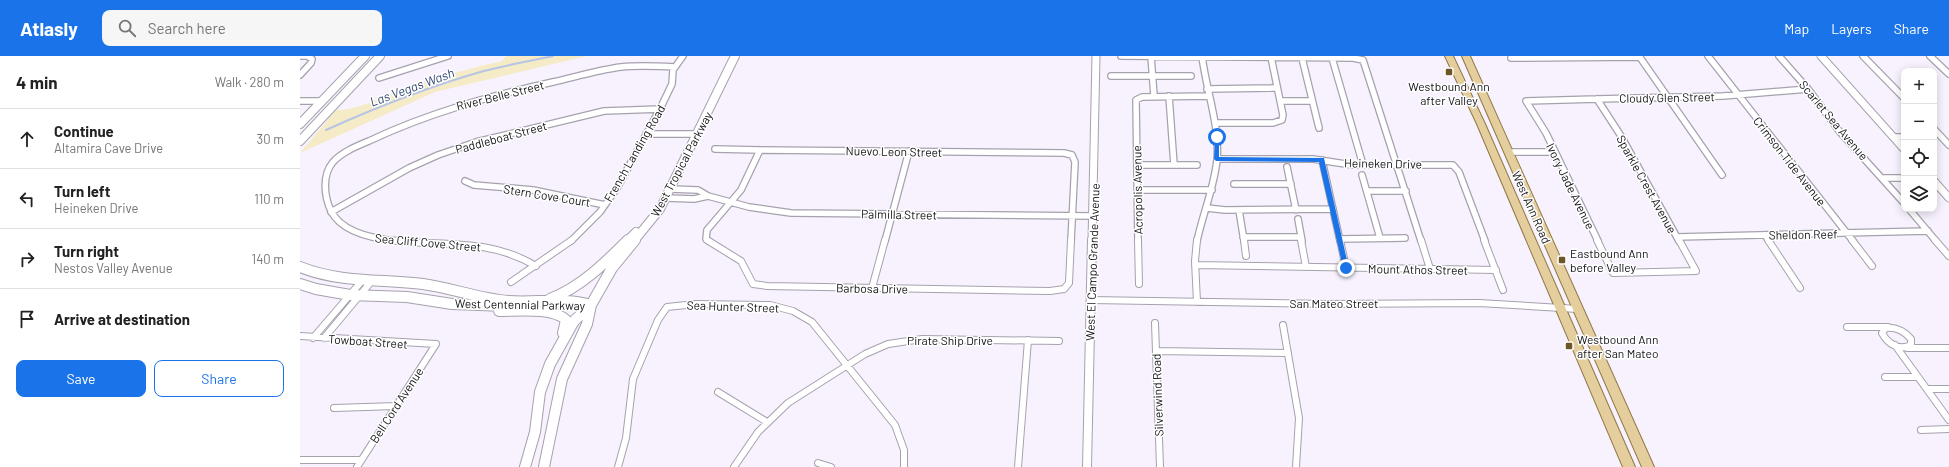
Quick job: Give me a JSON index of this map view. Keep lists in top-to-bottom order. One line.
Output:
{"streets":{"main road":["West Tropical Parkway","West Ann Road","West Centennial Parkway"],"street":["River Belle Street","Cloudy Glen Street","Scarlet Sea Avenue","Paddleboat Street","Nuevo Leon Street","French Landing Road","Crimson Tide Avenue","Heineken Drive","Sparkle Crest Avenue","Ivory Jade Avenue","Acropolis Avenue","Stern Cove Court","Palmilla Street","Sheldon Reef","Sea Cliff Cove Street","West El Campo Grande Avenue","Mount Athos Street","Barbosa Drive","San Mateo Street","Sea Hunter Street","Pirate Ship Drive","Towboat Street","Silverwind Road","Bell Cord Avenue"]},"crossings":[["River Belle Street","Paddleboat Street"],["River Belle Street","French Landing Road"],["River Belle Street","Sea Cliff Cove Street"],["Cloudy Glen Street","Scarlet Sea Avenue"],["Cloudy Glen Street","Crimson Tide Avenue"],["Cloudy Glen Street","Sparkle Crest Avenue"],["Cloudy Glen Street","Ivory Jade Avenue"],["Paddleboat Street","French Landing Road"],["Paddleboat Street","Sea Cliff Cove Street"],["Nuevo Leon Street","Palmilla Street"],["Nuevo Leon Street","Barbosa Drive"],["French Landing Road","Stern Cove Court"],["French Landing Road","Sea Cliff Cove Street"],["Crimson Tide Avenue","Sheldon Reef"],["Heineken Drive","Mount Athos Street"],["West Tropical Parkway","Palmilla Street"],["West Tropical Parkway","West Centennial Parkway"],["Sparkle Crest Avenue","Ivory Jade Avenue"],["Sparkle Crest Avenue","Sheldon Reef"],["West Ann Road","San Mateo Street"],["Palmilla Street","West El Campo Grande Avenue"],["Palmilla Street","Barbosa Drive"],["West El Campo Grande Avenue","San Mateo Street"],["Sea Hunter Street","Pirate Ship Drive"],["Towboat Street","Bell Cord Avenue"]],"water":["Las Vegas Wash"],"places":{"transit":["Westbound Ann after Valley","Eastbound Ann before Valley","Westbound Ann after San Mateo"]},"page":{"header":"Atlasly","search":"Search here","nav":["Map","Layers","Share"],"heading":["4 min","Walk · 280 m"],"map_buttons":["+","−"],"list":[["Continue","Altamira Cave Drive","30 m"],["Turn left","Heineken Drive","110 m"],["Turn right","Nestos Valley Avenue","140 m"],"Arrive at destination"],"buttons":["Save","Share"]}}
